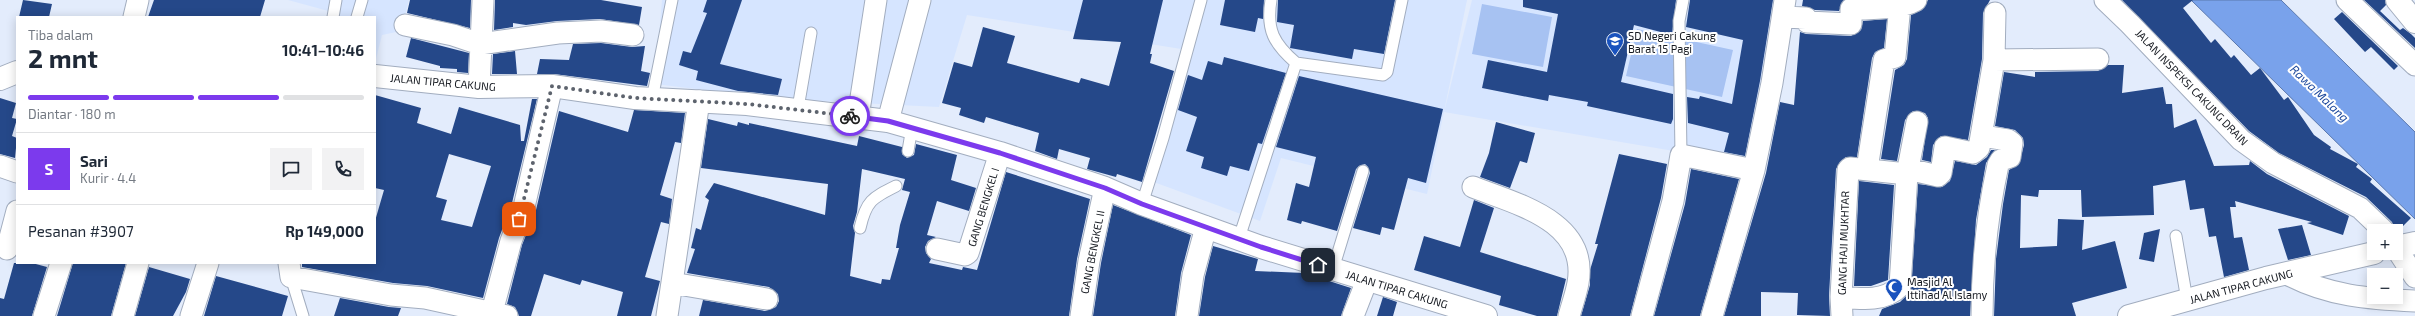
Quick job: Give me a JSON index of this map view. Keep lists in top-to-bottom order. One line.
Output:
{"streets":{"street":["JALAN TIPAR CAKUNG","JALAN INSPEKSI CAKUNG DRAIN","GANG BENGKEL I","GANG HAJI MUKHTAR","GANG BENGKEL II"]},"crossings":[["JALAN TIPAR CAKUNG","GANG BENGKEL I"],["JALAN TIPAR CAKUNG","GANG BENGKEL II"]],"water":["Rawa Malang"],"places":{"school or university":["SD Negeri Cakung Barat 15 Pagi"],"mosque":["Masjid Al Ittihad Al Islamy"]},"page":{"heading":["2 mnt","Tiba dalam","10:41–10:46"],"panel":["Sari","Kurir · 4.4","Pesanan #3907","Rp 149,000"],"bar":"Diantar · 180 m","round":"S","map_buttons":["+","−"]}}
